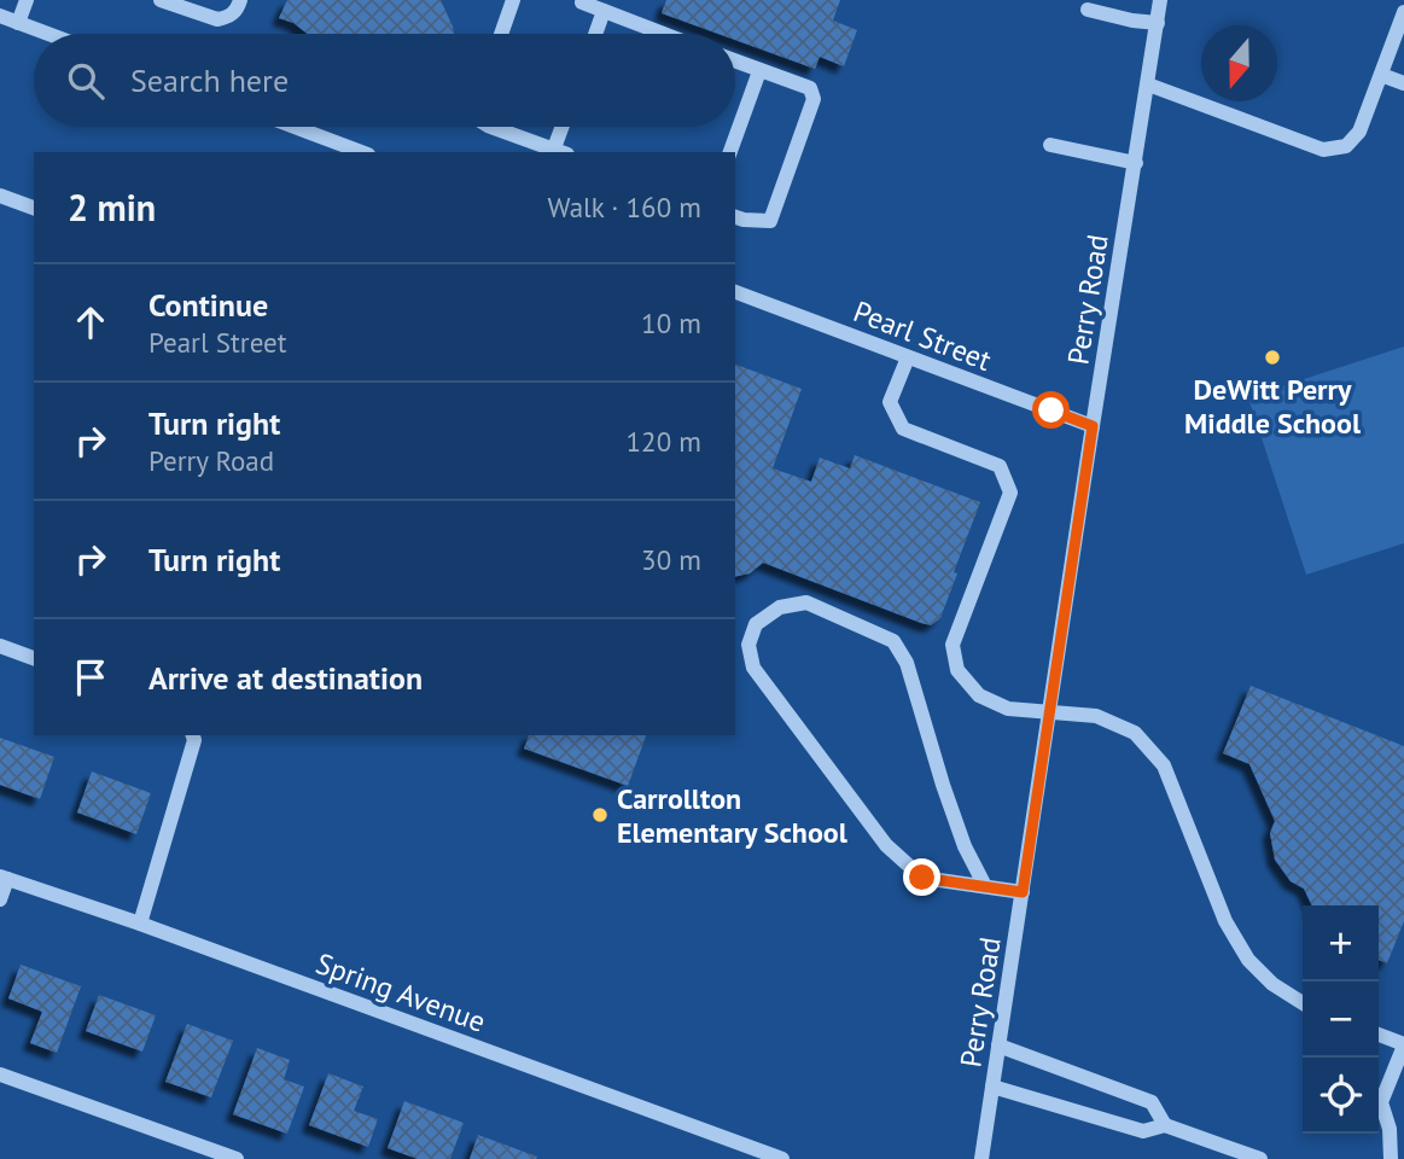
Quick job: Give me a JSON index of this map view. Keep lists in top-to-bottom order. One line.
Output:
{"streets":{"street":["Perry Road","Pearl Street","Spring Avenue"]},"crossings":[["Perry Road","Pearl Street"]],"places":["DeWitt Perry Middle School","Carrollton Elementary School"],"north":"bottom","page":{"search":"Search here","heading":["2 min","Walk · 160 m"],"list":[["Continue","Pearl Street","10 m"],["Turn right","Perry Road","120 m"],["Turn right","30 m"],"Arrive at destination"],"map_buttons":["+","−"]}}
